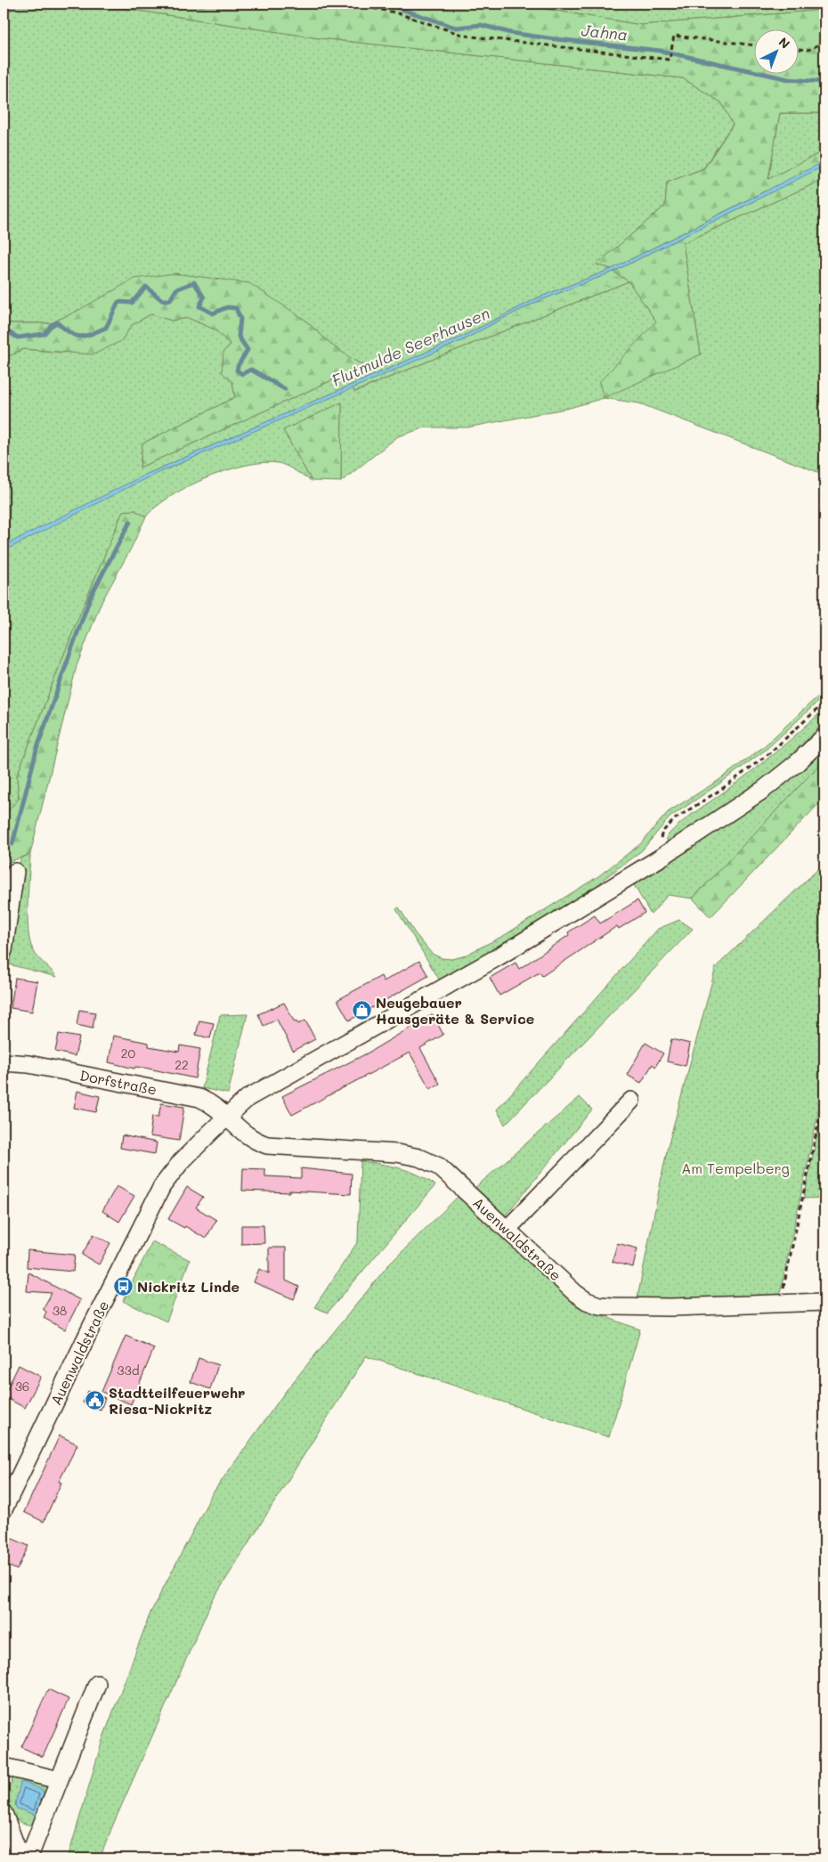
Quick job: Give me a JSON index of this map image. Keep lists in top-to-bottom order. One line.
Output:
{"streets":{"street":["Dorfstraße","Auenwaldstraße"]},"crossings":[["Dorfstraße","Auenwaldstraße"]],"water":["Jahna","Flutmulde Seerhausen"],"parks":["Am Tempelberg"],"places":{"shop":["Neugebauer Hausgeräte & Service"],"bus stop":["Nickritz Linde"],"public building":["Stadtteilfeuerwehr Riesa-Nickritz"]},"house_numbers":["20","22","38","33d","36"],"north":"top right"}
